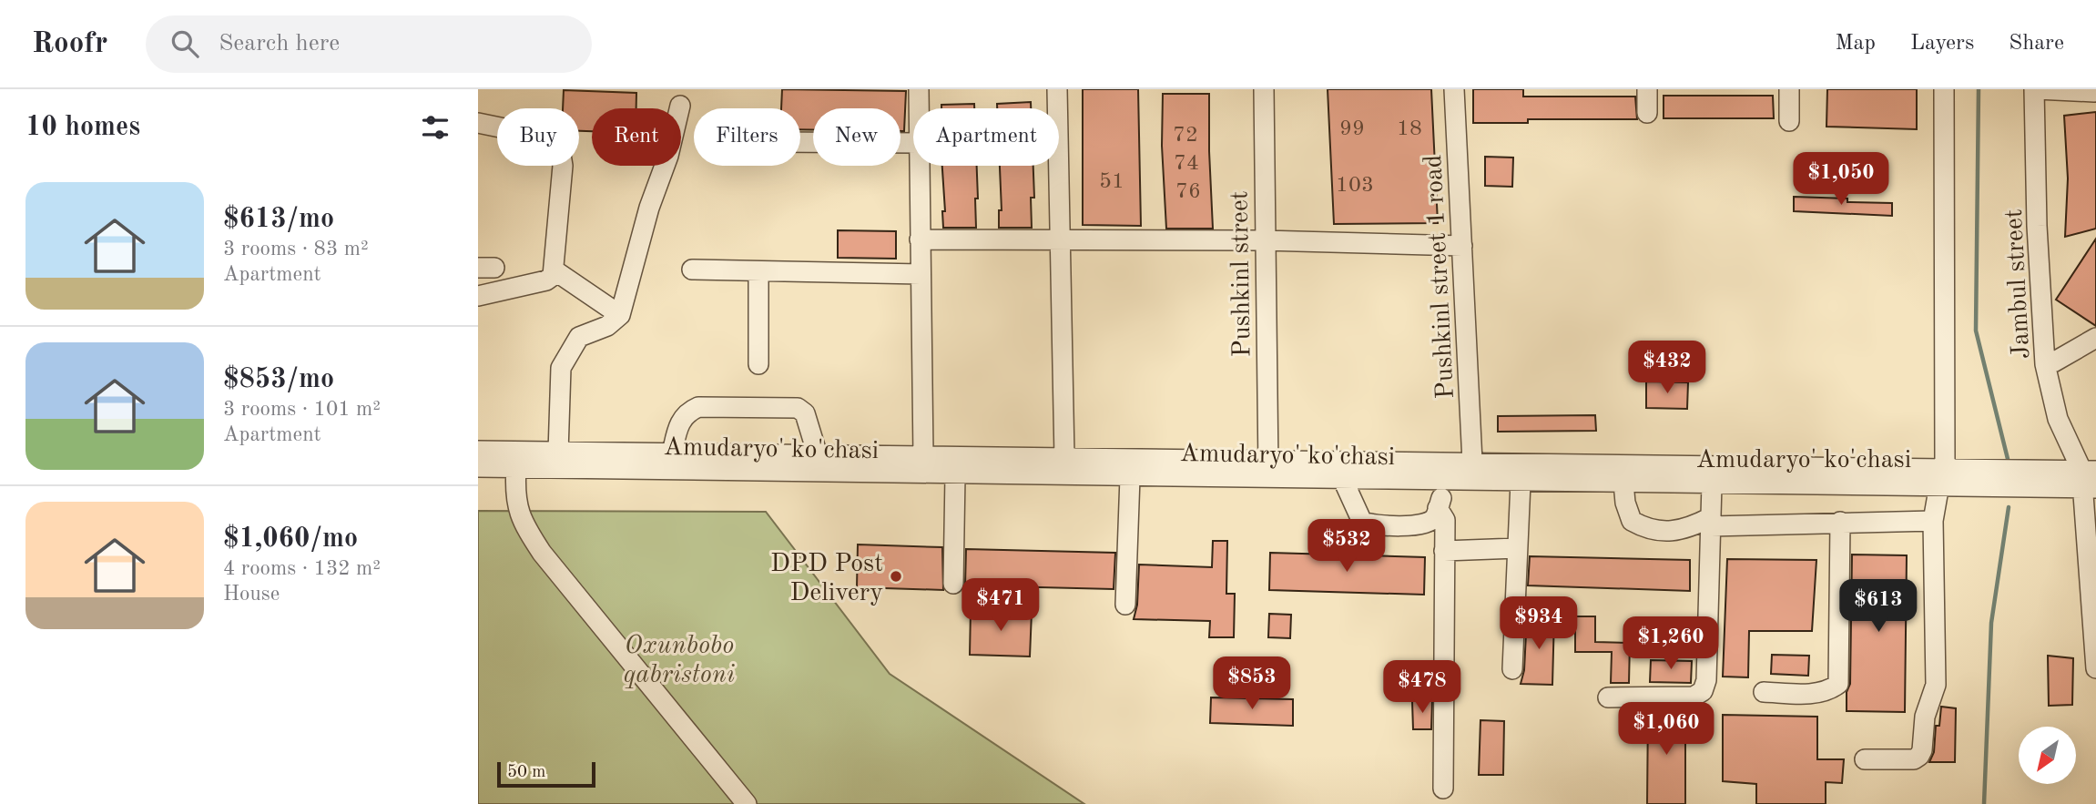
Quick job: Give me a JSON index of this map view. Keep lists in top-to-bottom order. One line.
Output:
{"streets":{"street":["Pushkinl street","Pushkinl street 1 road","Jambul street","Amudaryo' ko'chasi"]},"crossings":[["Pushkinl street","Amudaryo' ko'chasi"],["Jambul street","Amudaryo' ko'chasi"]],"parks":["Oxunbobo qabristoni"],"places":["DPD Post Delivery"],"house_numbers":["99","18","72","74","51","103","76"],"scale_bar":"50 m","north":"bottom left","page":{"header":"Roofr","search":"Search here","nav":["Map","Layers","Share"],"heading":"10 homes","chip":["Buy","Rent","Filters","New","Apartment"],"price":["$1,050","$432","$532","$471","$613","$934","$1,260","$853","$478","$1,060"],"list":[{"name":"$613/mo","note":"3 rooms · 83 m² · Apartment"},{"name":"$853/mo","note":"3 rooms · 101 m² · Apartment"},{"name":"$1,060/mo","note":"4 rooms · 132 m² · House"}],"scale":"50 m"}}
